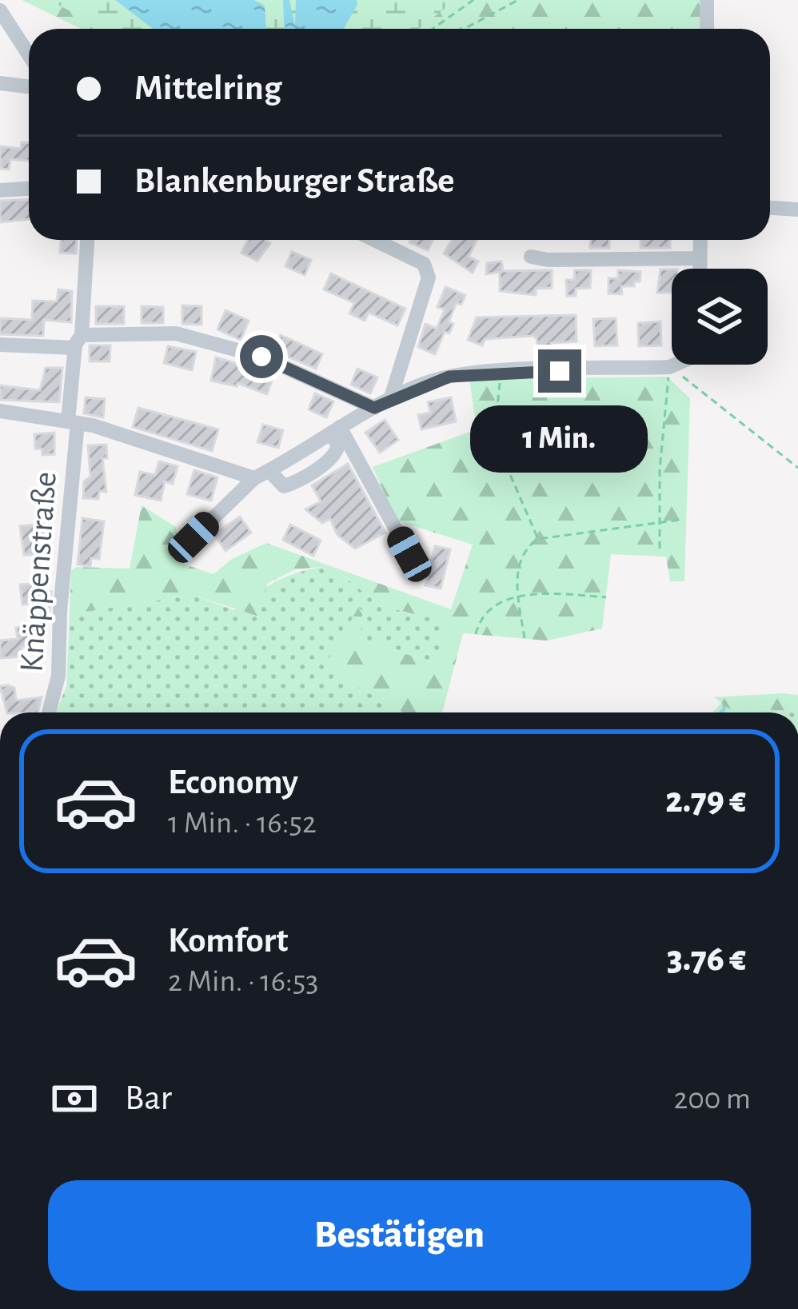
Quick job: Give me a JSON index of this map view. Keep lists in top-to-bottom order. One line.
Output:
{"streets":{"street":["Knäppenstraße"]},"page":{"banner":["Mittelring","Blankenburger Straße"],"bubble":"1 Min.","list":[{"name":"Economy","note":"1 Min. · 16:52","value":"2.79 €"},{"name":"Komfort","note":"2 Min. · 16:53","value":"3.76 €"}],"pay":["Bar","200 m"],"buttons":"Bestätigen"}}
